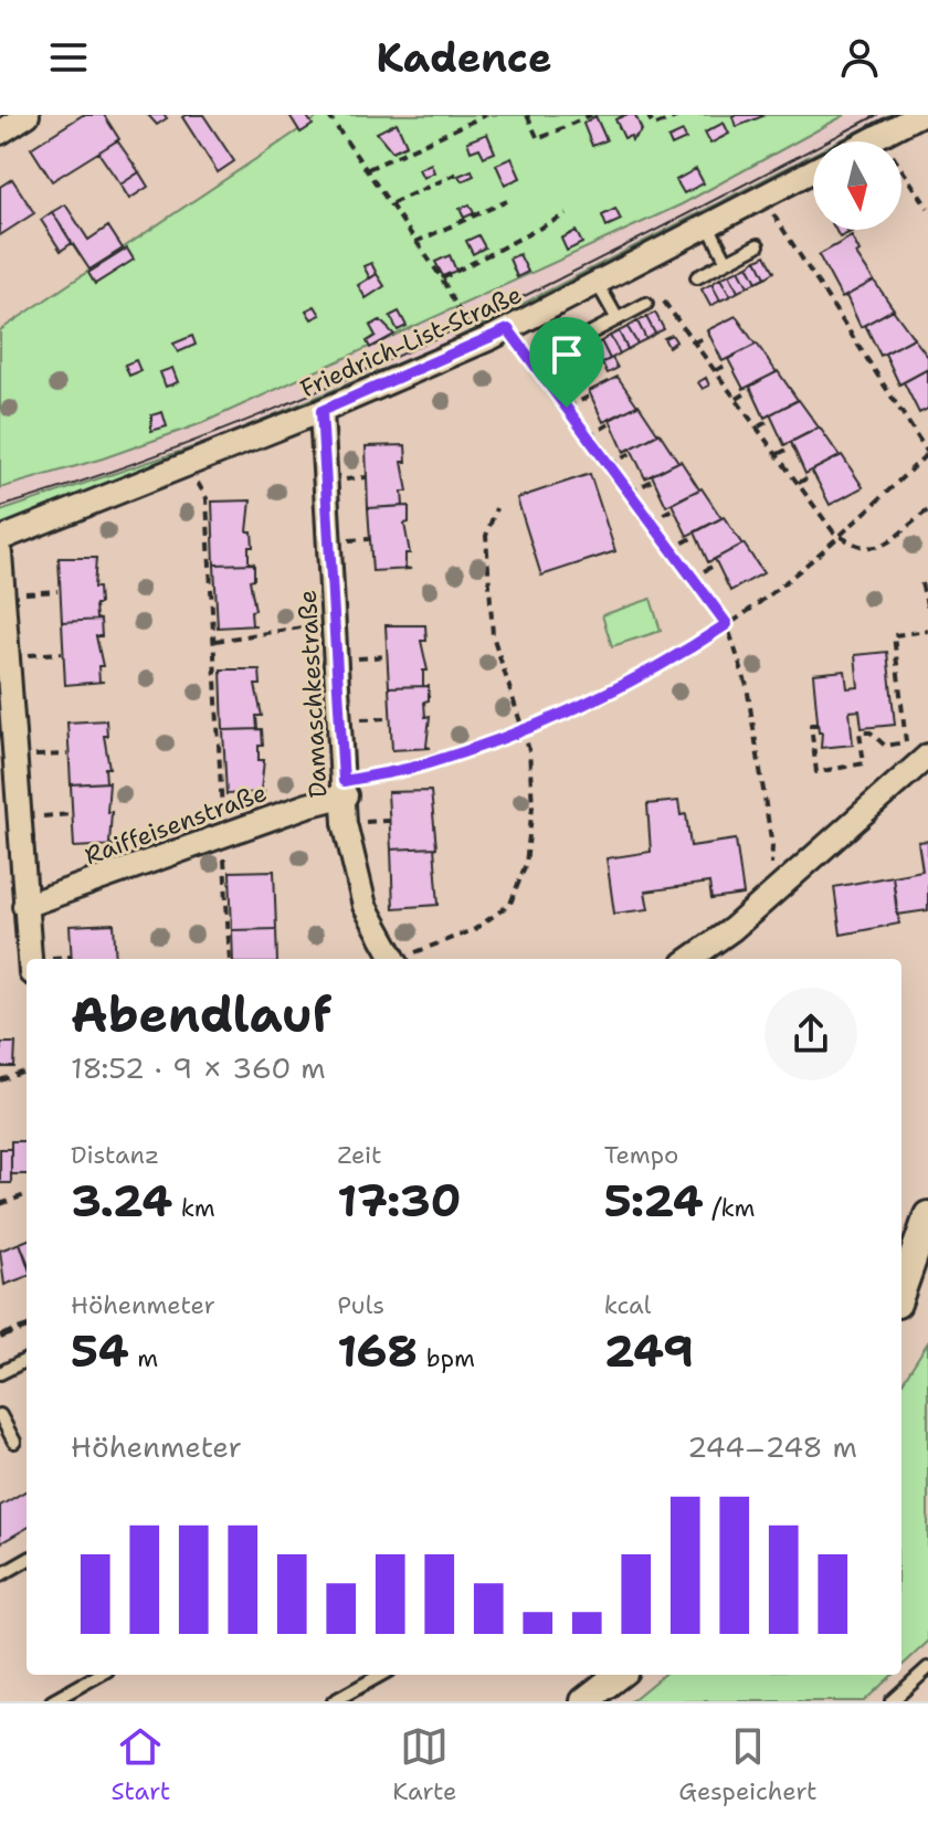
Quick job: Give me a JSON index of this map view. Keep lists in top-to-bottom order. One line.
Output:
{"streets":{"street":["Friedrich-List-Straße","Damaschkestraße","Raiffeisenstraße"]},"crossings":[["Friedrich-List-Straße","Damaschkestraße"],["Damaschkestraße","Raiffeisenstraße"]],"north":"bottom","page":{"header":"Kadence","heading":["Abendlauf","18:52 · 9 × 360 m"],"stats":[["Distanz","3.24 km"],["Zeit","17:30"],["Tempo","5:24 /km"],["Höhenmeter","54 m"],["Puls","168 bpm"],["kcal","249"]],"chart":["Höhenmeter","244–248 m"],"tabs":["Start","Karte","Gespeichert"]}}
